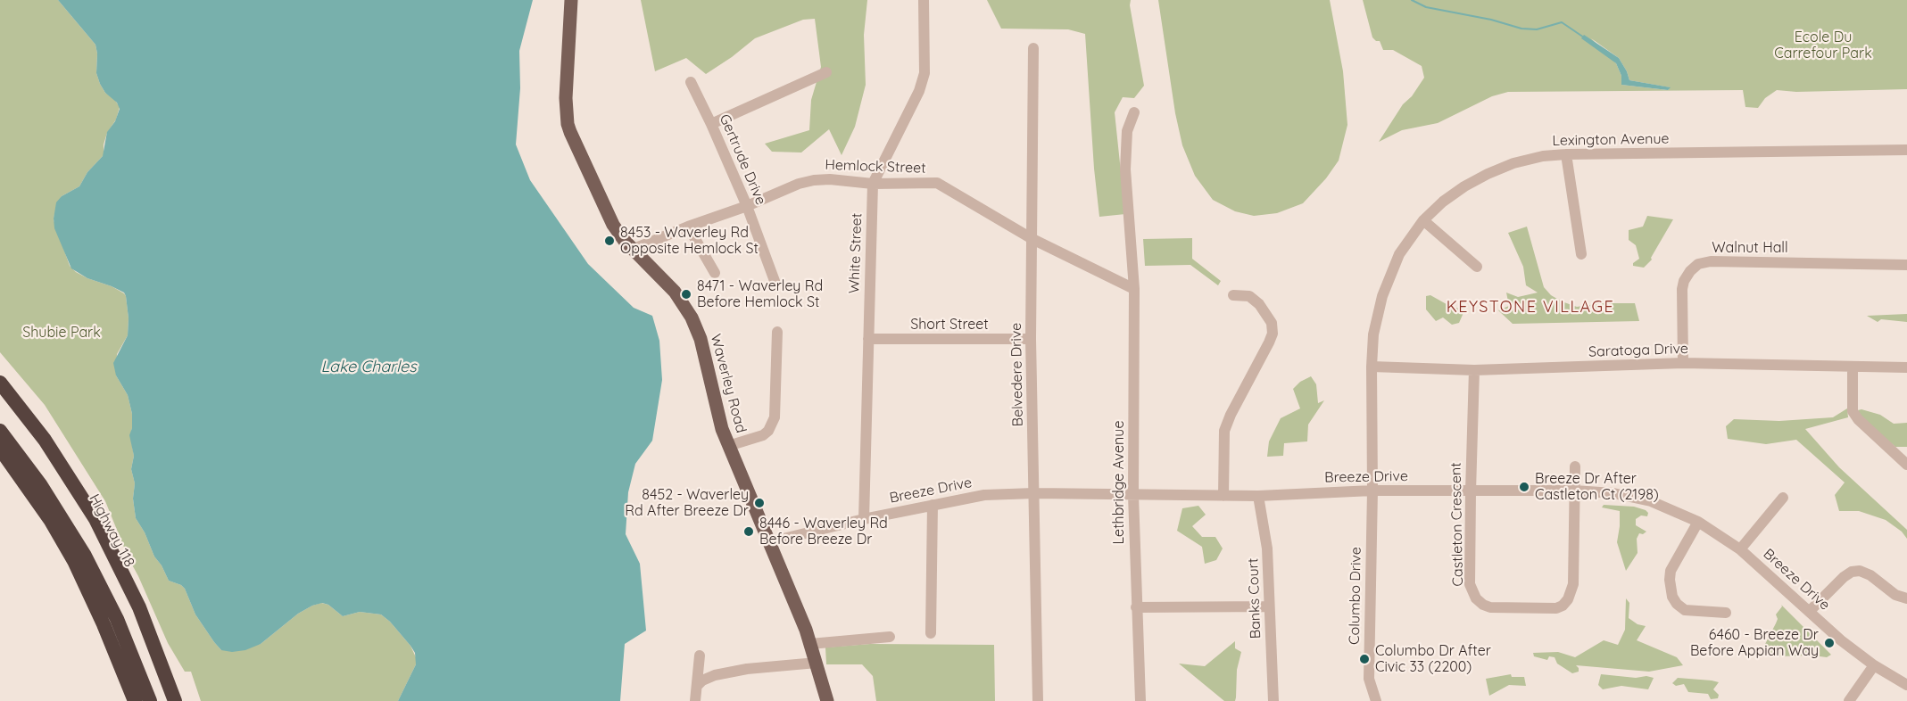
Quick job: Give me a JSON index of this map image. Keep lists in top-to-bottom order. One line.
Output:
{"streets":{"highway":["Highway 118"],"main road":["Waverley Road"],"street":["Lexington Avenue","Gertrude Drive","Hemlock Street","Walnut Hall","White Street","Short Street","Saratoga Drive","Belvedere Drive","Breeze Drive","Lethbridge Avenue","Castleton Crescent","Columbo Drive","Banks Court"]},"crossings":[["Lexington Avenue","Saratoga Drive"],["Lexington Avenue","Breeze Drive"],["Lexington Avenue","Columbo Drive"],["Gertrude Drive","Hemlock Street"],["Hemlock Street","White Street"],["Hemlock Street","Belvedere Drive"],["Hemlock Street","Waverley Road"],["Hemlock Street","Lethbridge Avenue"],["Walnut Hall","Saratoga Drive"],["White Street","Short Street"],["White Street","Breeze Drive"],["Short Street","Belvedere Drive"],["Saratoga Drive","Castleton Crescent"],["Belvedere Drive","Breeze Drive"],["Waverley Road","Breeze Drive"],["Breeze Drive","Lethbridge Avenue"],["Breeze Drive","Castleton Crescent"],["Breeze Drive","Columbo Drive"],["Breeze Drive","Banks Court"]],"districts":["KEYSTONE VILLAGE"],"water":["Lake Charles"],"parks":["Ecole Du Carrefour Park","Shubie Park"],"places":["8453 - Waverley Rd Opposite Hemlock St","8471 - Waverley Rd Before Hemlock St","Breeze Dr After Castleton Ct (2198)","8452 - Waverley Rd After Breeze Dr","8446 - Waverley Rd Before Breeze Dr","6460 - Breeze Dr Before Appian Way","Columbo Dr After Civic 33 (2200)"]}
